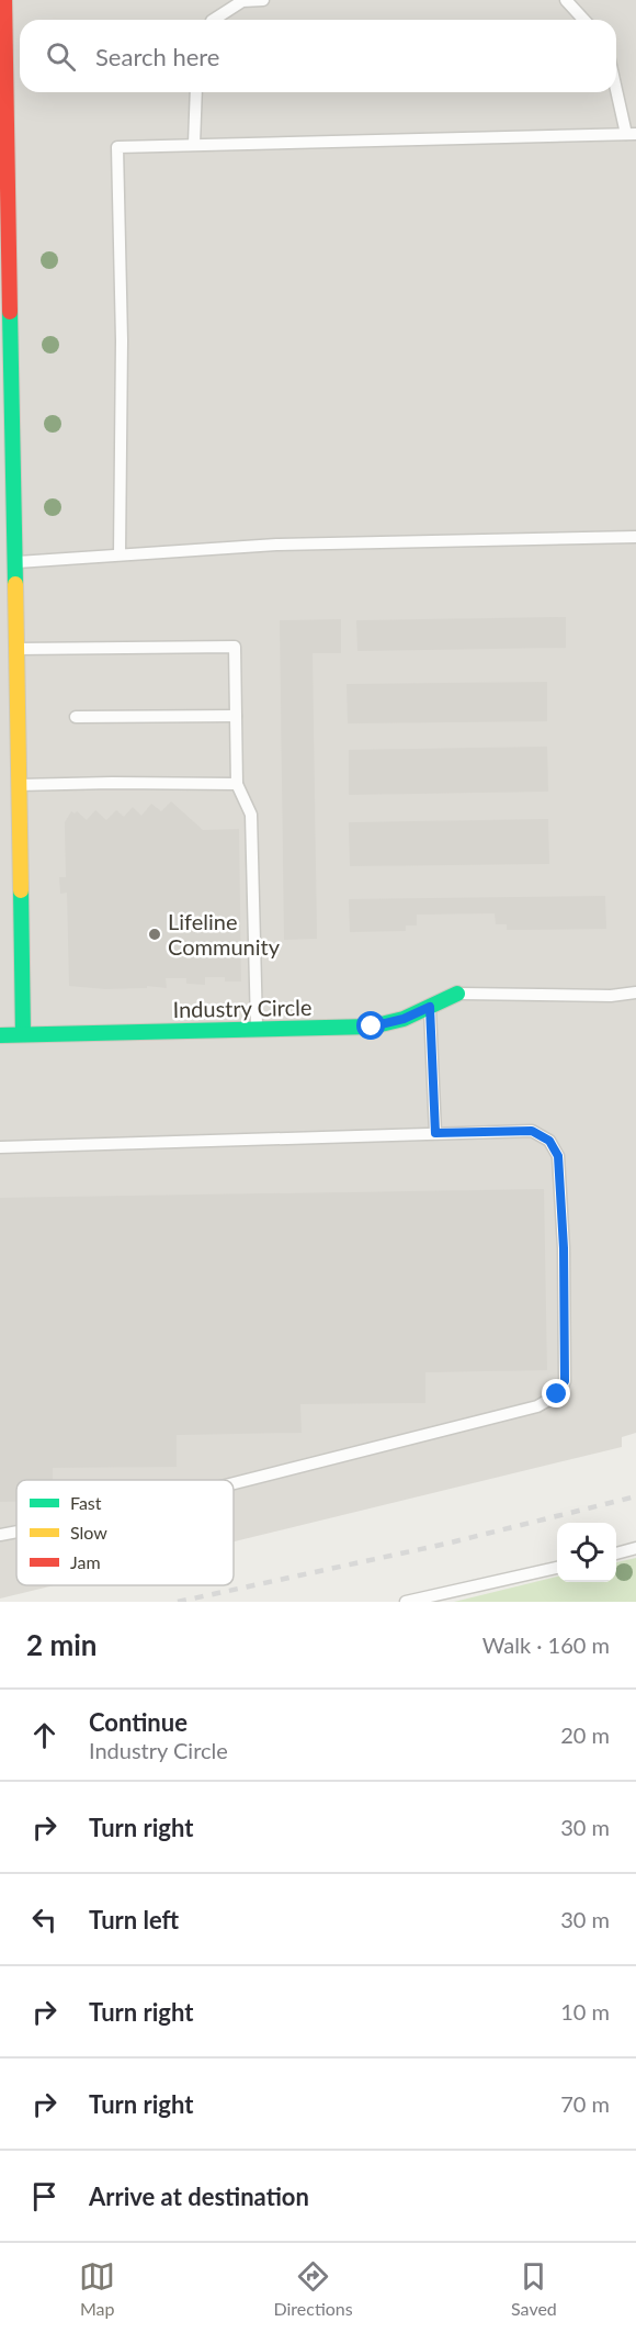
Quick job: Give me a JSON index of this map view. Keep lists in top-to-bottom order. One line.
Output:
{"streets":{"street":["Industry Circle"]},"places":["Lifeline Community"],"legend":["Fast","Slow","Jam"],"page":{"search":"Search here","heading":["2 min","Walk · 160 m"],"list":[["Continue","Industry Circle","20 m"],["Turn right","30 m"],["Turn left","30 m"],["Turn right","10 m"],["Turn right","70 m"],"Arrive at destination"],"nav":["Map","Directions","Saved"]}}
